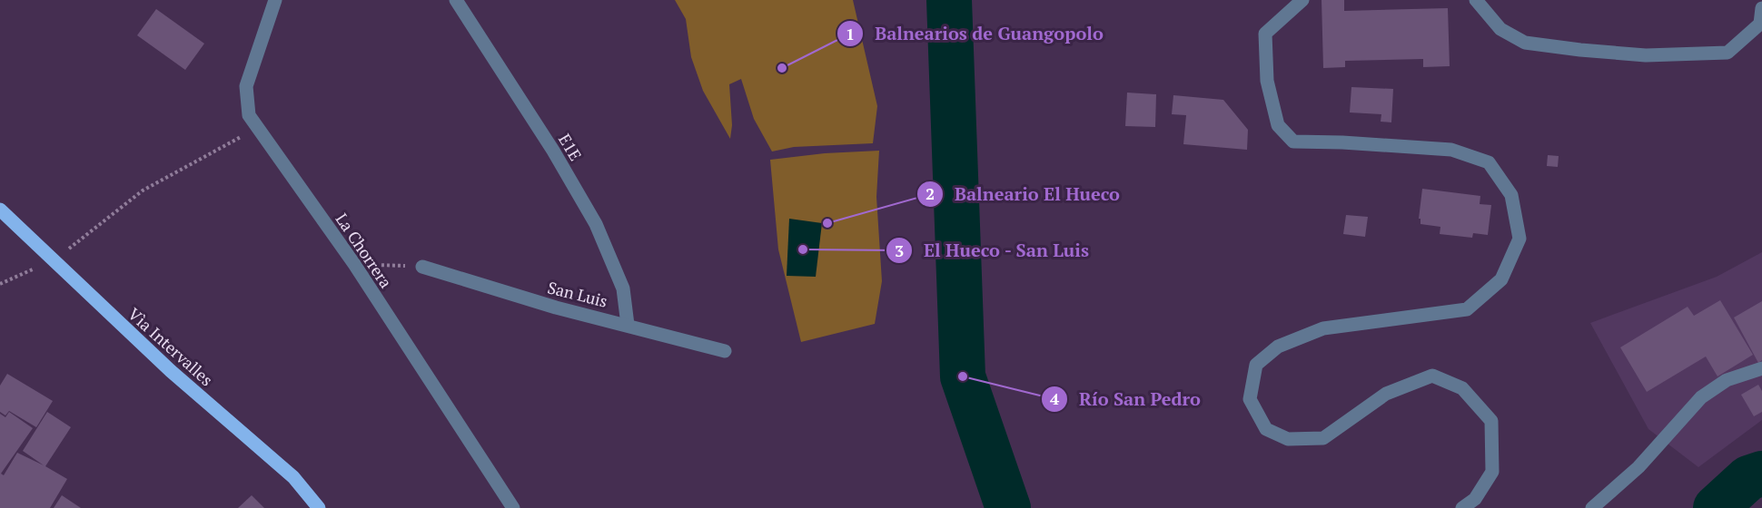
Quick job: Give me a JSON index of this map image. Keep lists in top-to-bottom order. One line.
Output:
{"streets":{"main road":["Vìa Intervalles"],"street":["E1E","La Chorrera","San Luis"]},"crossings":[["E1E","San Luis"]],"places":["Balnearios de Guangopolo","Balneario El Hueco","El Hueco - San Luis","Río San Pedro"]}
